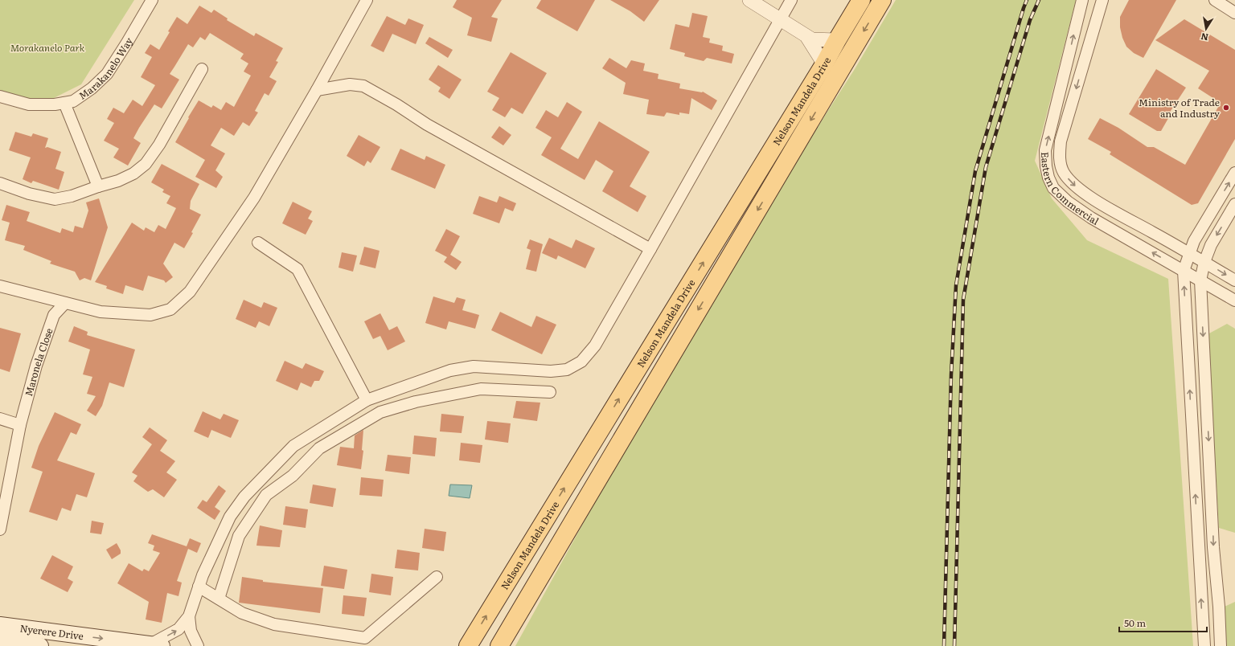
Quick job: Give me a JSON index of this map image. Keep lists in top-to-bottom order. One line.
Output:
{"streets":{"main road":["Nelson Mandela Drive","Nyerere Drive"],"street":["Marakanelo Way","Eastern Commercial","Maronela Close"]},"one_way":["Nyerere Drive"],"parks":["Morakanelo Park"],"places":["Ministry of Trade and Industry"],"scale_bar":"50 m","north":"bottom"}
